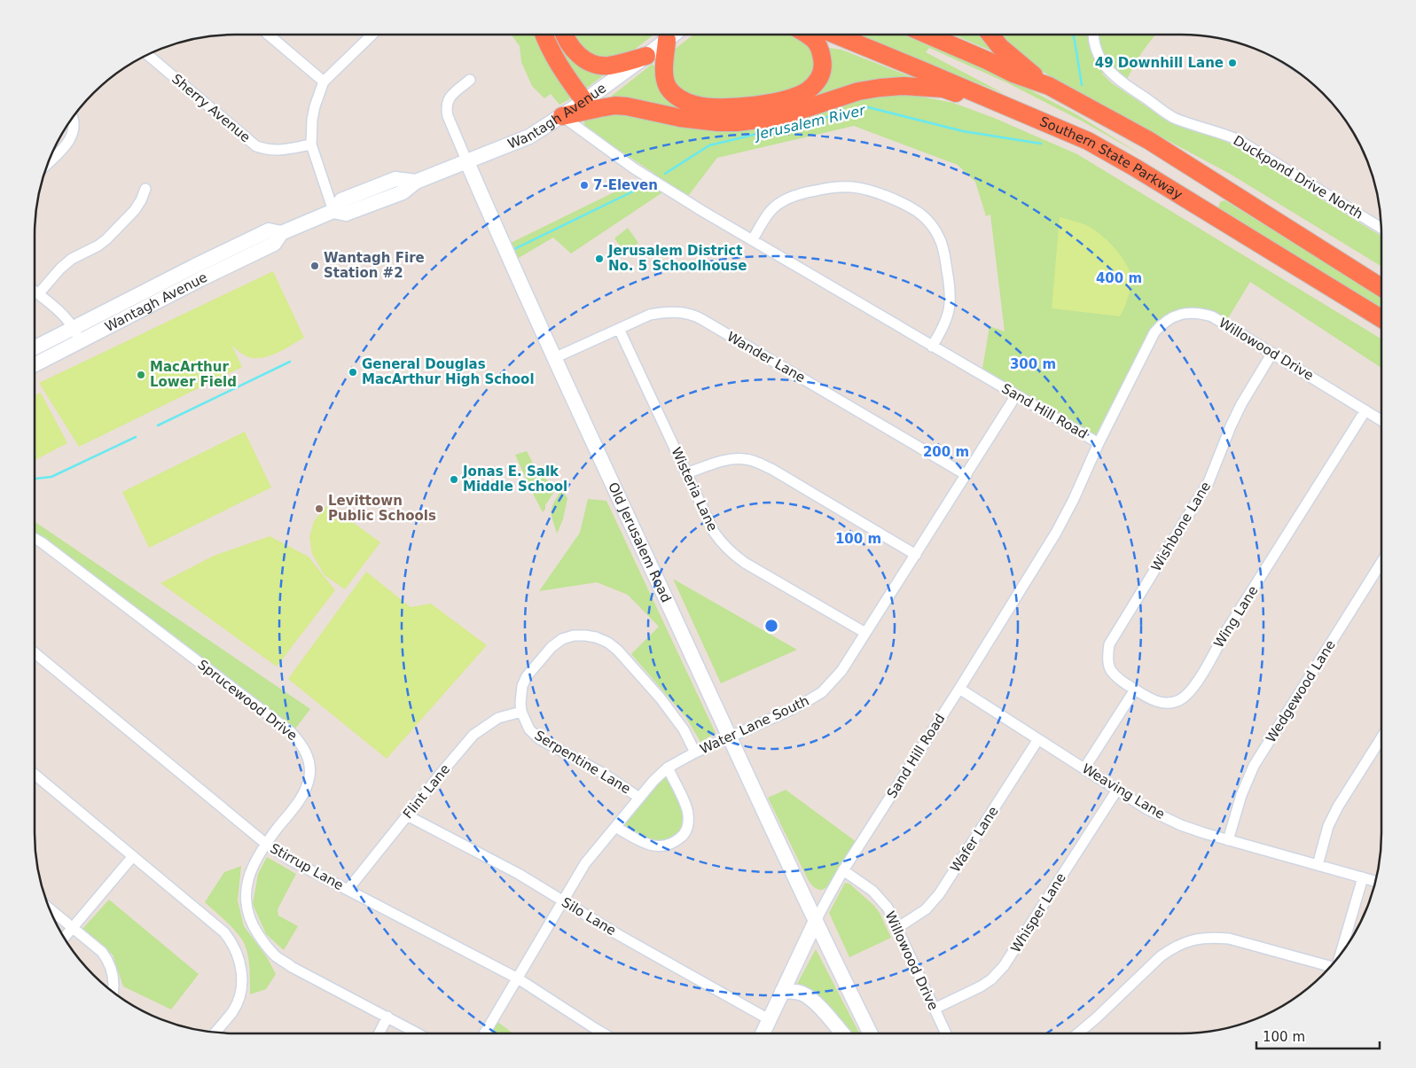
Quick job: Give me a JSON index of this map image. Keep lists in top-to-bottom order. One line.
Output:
{"streets":{"highway":["Southern State Parkway"],"main road":["Wantagh Avenue","Old Jerusalem Road"],"street":["Sherry Avenue","Duckpond Drive North","Willowood Drive","Wander Lane","Sand Hill Road","Wisteria Lane","Wishbone Lane","Wing Lane","Wedgewood Lane","Sprucewood Drive","Water Lane South","Serpentine Lane","Flint Lane","Weaving Lane","Wafer Lane","Stirrup Lane","Whisper Lane","Silo Lane"]},"crossings":[["Wantagh Avenue","Sand Hill Road"],["Wantagh Avenue","Old Jerusalem Road"],["Willowood Drive","Sand Hill Road"],["Willowood Drive","Wishbone Lane"],["Willowood Drive","Wing Lane"],["Willowood Drive","Wafer Lane"],["Willowood Drive","Whisper Lane"],["Wander Lane","Wisteria Lane"],["Wander Lane","Old Jerusalem Road"],["Wander Lane","Water Lane South"],["Sand Hill Road","Old Jerusalem Road"],["Sand Hill Road","Water Lane South"],["Sand Hill Road","Weaving Lane"],["Wisteria Lane","Water Lane South"],["Wishbone Lane","Wing Lane"],["Old Jerusalem Road","Water Lane South"],["Wedgewood Lane","Weaving Lane"],["Sprucewood Drive","Stirrup Lane"],["Water Lane South","Serpentine Lane"],["Water Lane South","Stirrup Lane"],["Water Lane South","Silo Lane"],["Serpentine Lane","Flint Lane"],["Flint Lane","Stirrup Lane"],["Flint Lane","Silo Lane"],["Weaving Lane","Wafer Lane"],["Weaving Lane","Whisper Lane"]],"water":["Jerusalem River"],"places":["49 Downhill Lane","7-Eleven","Jerusalem District No. 5 Schoolhouse","Wantagh Fire Station #2","General Douglas MacArthur High School","MacArthur Lower Field","Jonas E. Salk Middle School","Levittown Public Schools"],"scale_bar":"100 m","rings":["400 m","300 m","200 m","100 m"]}
